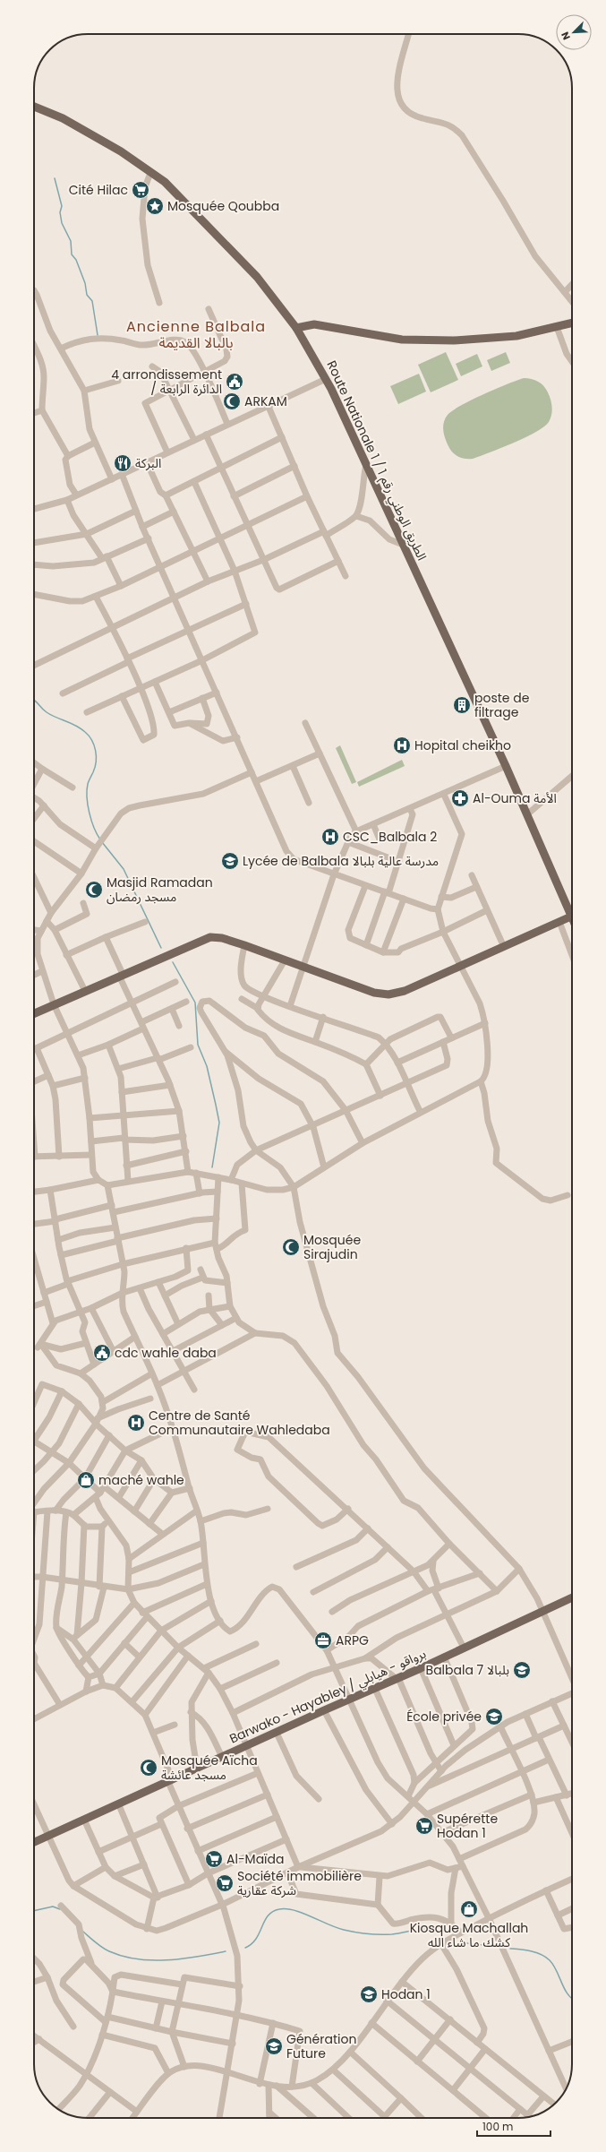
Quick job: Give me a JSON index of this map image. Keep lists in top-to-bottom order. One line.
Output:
{"streets":{"main road":["Route Nationale 1 / الطريق الوطني رقم 1","Barwako - Hayabley / برواقو - هيابلي"]},"districts":["Ancienne Balbala بالبالا القديمة"],"places":{"supermarket":["Cité Hilac","Supérette Hodan 1","Al-Maïda","Société immobilière شركة عقارية"],"place":["Mosquée Qoubba"],"public building":["4 arrondissement / الدائرة الرابعة","cdc wahle daba"],"mosque":["ARKAM","Masjid Ramadan مسجد رمضان","Mosquée Sirajudin","Mosquée Aïcha مسجد عائشة"],"restaurant":["البركة"],"building":["poste de filtrage"],"hospital":["Hopital cheikho","CSC_Balbala 2","Centre de Santé Communautaire Wahledaba"],"pharmacy":["Al-Ouma الأمة"],"school or university":["Lycée de Balbala مدرسة عالية بلبالا","Balbala 7 بلبالا","École privée","Hodan 1","Génération Future"],"shop":["maché wahle","Kiosque Machallah كشك ما شاء الله"],"office":["ARPG"]},"scale_bar":"100 m","north":"bottom left"}
